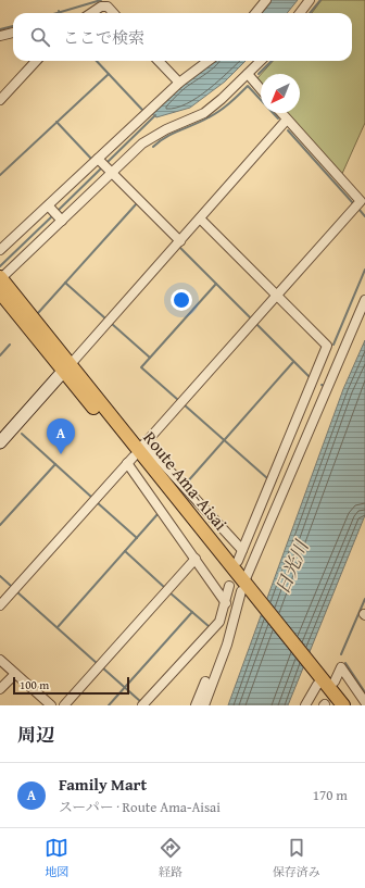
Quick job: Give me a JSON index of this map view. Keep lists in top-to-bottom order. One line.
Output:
{"streets":{"main road":["Route Ama-Aisai"]},"water":["日光川"],"scale_bar":"100 m","north":"bottom left","page":{"search":"ここで検索","pins":"A","scale":"100 m","heading":"周辺","list":[{"mark":"A","name":"Family Mart","note":"スーパー · Route Ama-Aisai","value":"170 m"}],"nav":["地図","経路","保存済み"]}}
